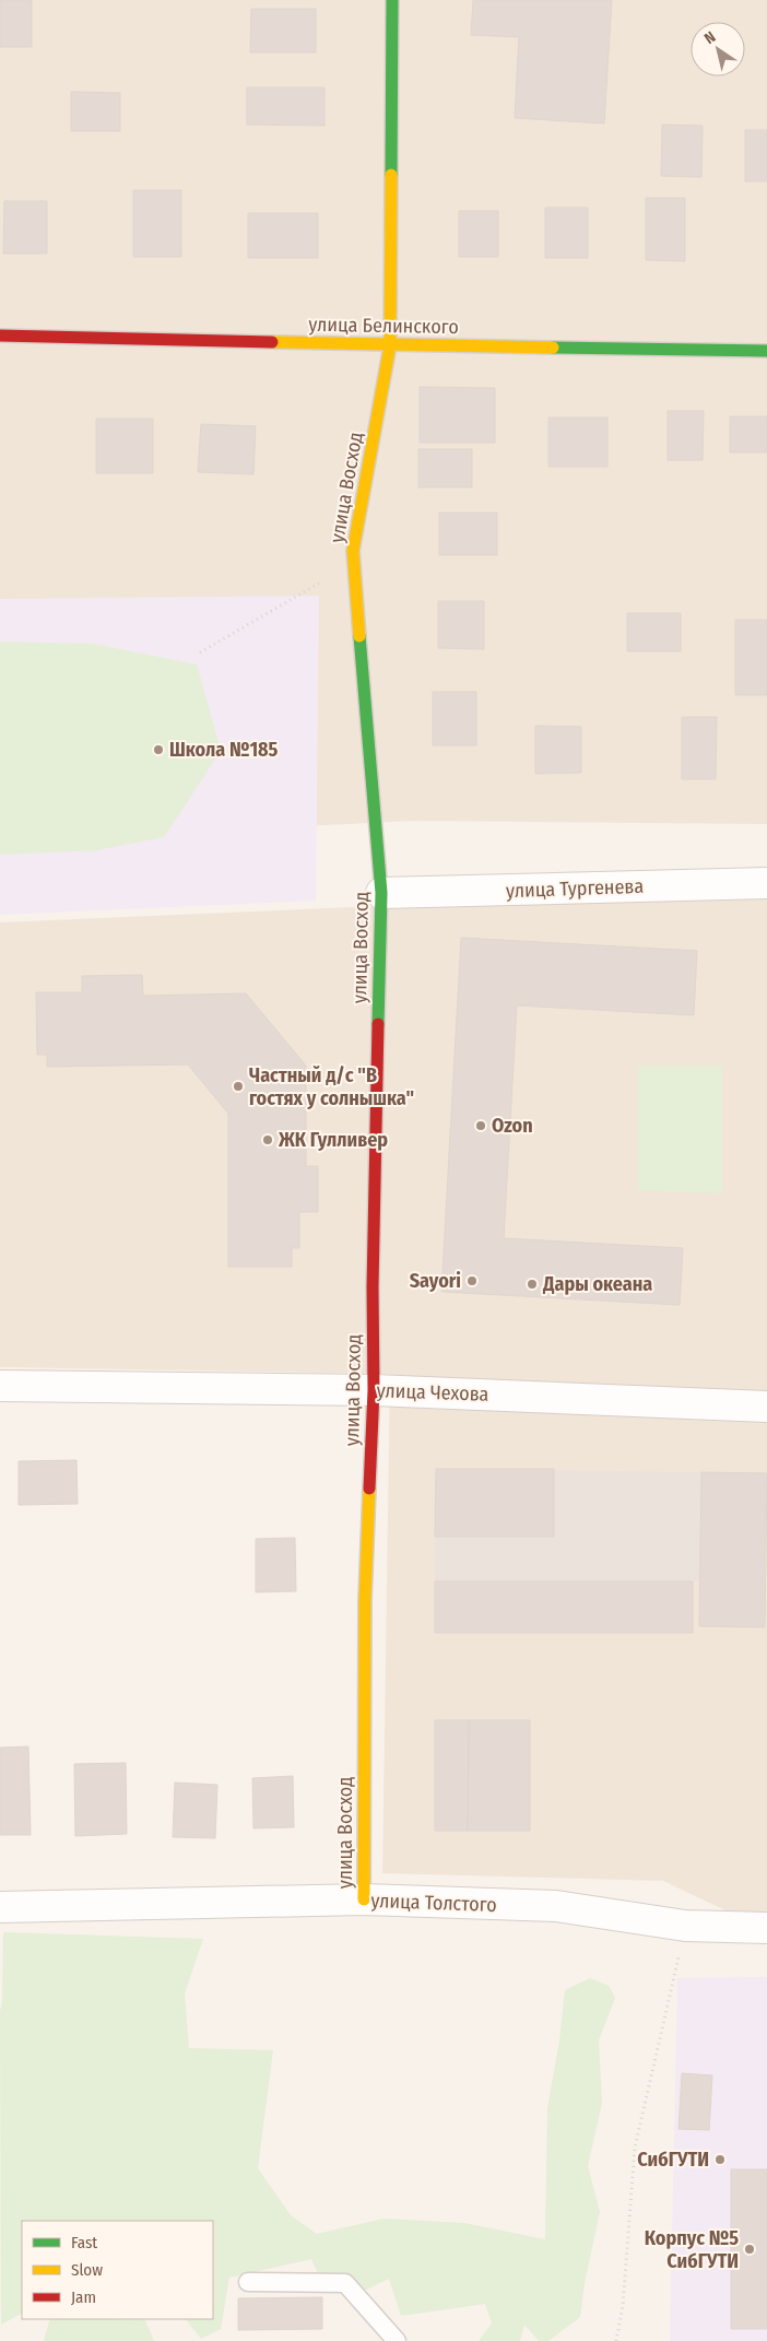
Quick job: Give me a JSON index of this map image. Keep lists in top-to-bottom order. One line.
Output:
{"streets":{"street":["улица Белинского","улица Восход","улица Тургенева","улица Чехова","улица Толстого"]},"crossings":[["улица Белинского","улица Восход"],["улица Восход","улица Тургенева"],["улица Восход","улица Чехова"],["улица Восход","улица Толстого"]],"places":["Школа №185","Частный д/c \"В гостях у солнышка\"","Ozon","ЖК Гулливер","Sayori","Дары океана","СибГУТИ","Корпус №5 СибГУТИ"],"legend":["Fast","Slow","Jam"],"north":"top left"}
